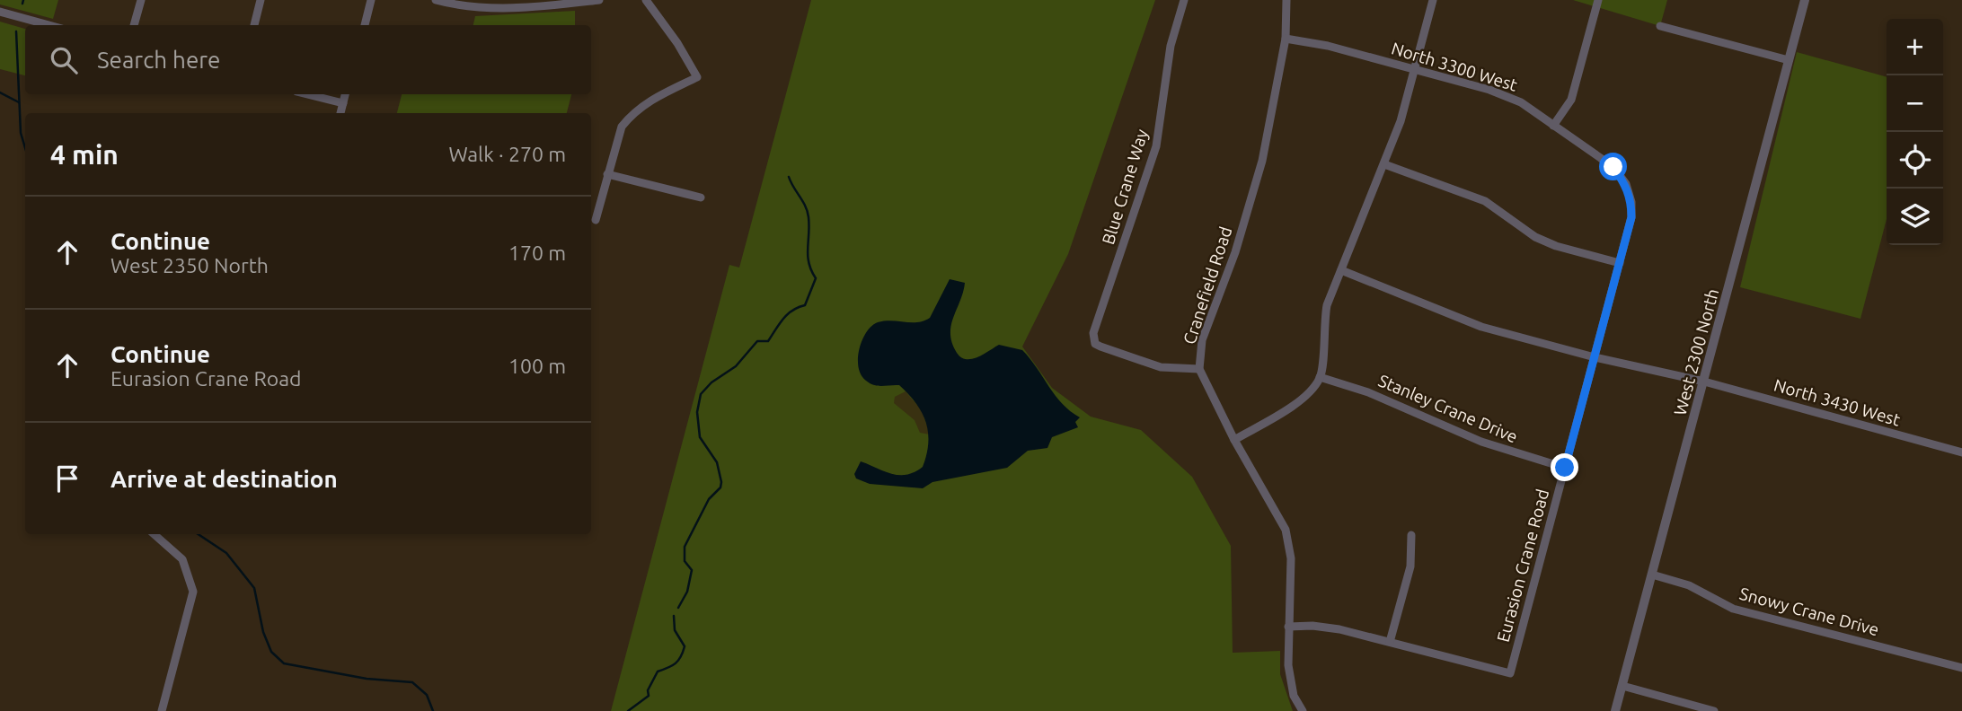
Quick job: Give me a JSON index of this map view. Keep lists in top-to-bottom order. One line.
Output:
{"streets":{"street":["North 3300 West","Blue Crane Way","Cranefield Road","West 2300 North","North 3430 West","Stanley Crane Drive","Eurasion Crane Road","Snowy Crane Drive"]},"crossings":[["North 3300 West","Cranefield Road"],["North 3300 West","Eurasion Crane Road"],["Blue Crane Way","Cranefield Road"],["West 2300 North","North 3430 West"],["West 2300 North","Snowy Crane Drive"],["North 3430 West","Eurasion Crane Road"],["Stanley Crane Drive","Eurasion Crane Road"]],"page":{"map_buttons":["+","−"],"search":"Search here","heading":["4 min","Walk · 270 m"],"list":[["Continue","West 2350 North","170 m"],["Continue","Eurasion Crane Road","100 m"],"Arrive at destination"]}}
